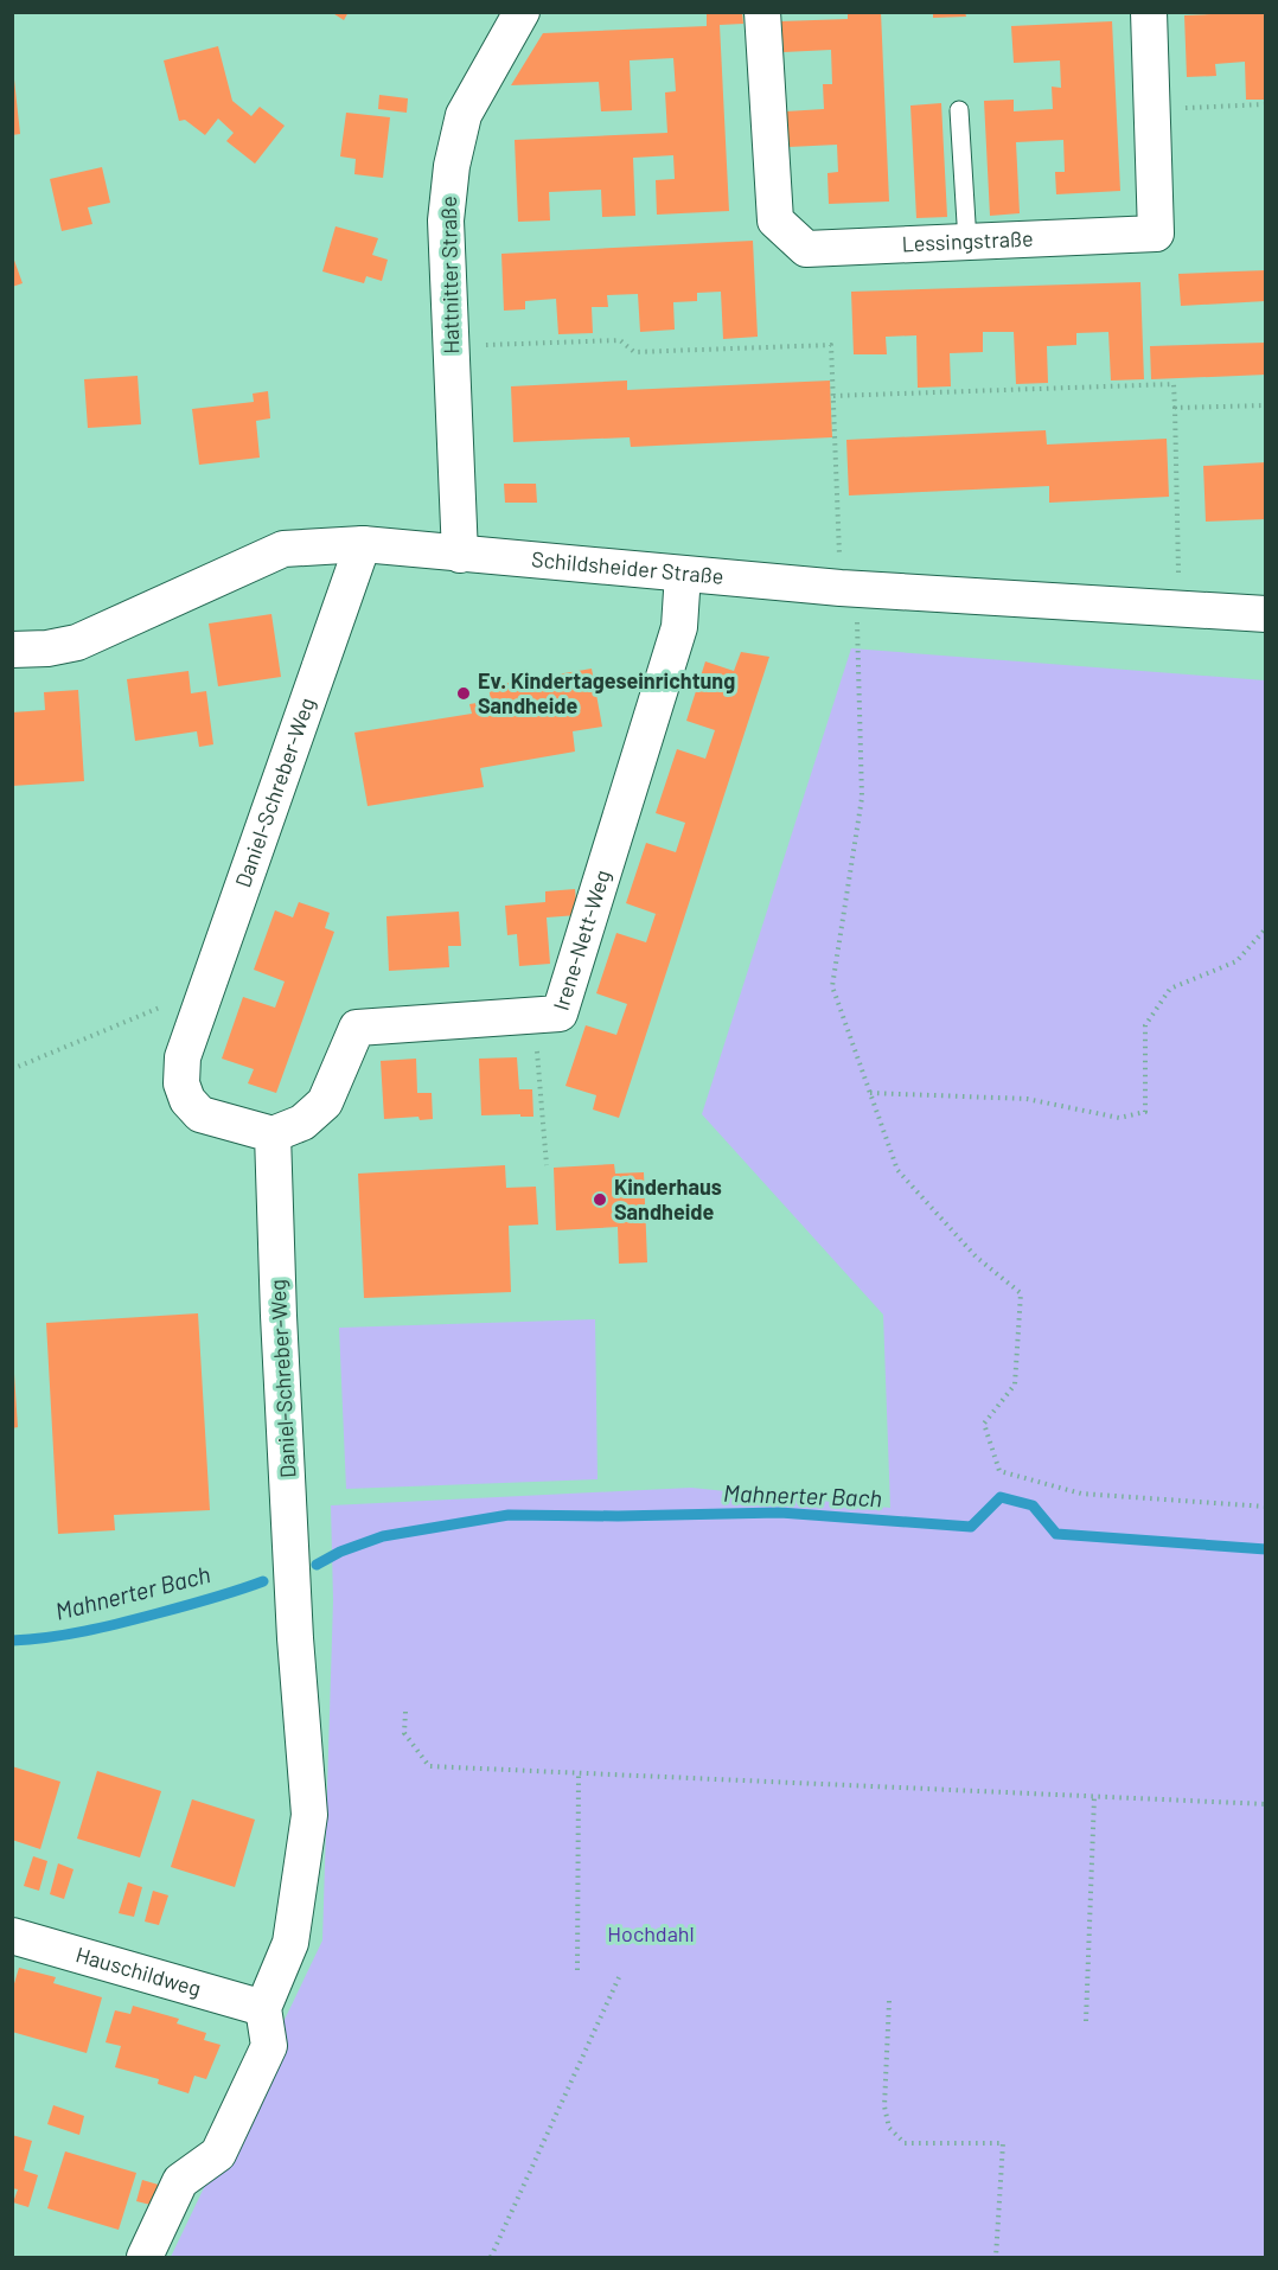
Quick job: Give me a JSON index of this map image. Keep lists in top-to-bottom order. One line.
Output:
{"streets":{"street":["Lessingstraße","Hattnitter Straße","Schildsheider Straße","Daniel-Schreber-Weg","Irene-Nett-Weg","Hauschildweg"]},"crossings":[["Hattnitter Straße","Schildsheider Straße"],["Schildsheider Straße","Daniel-Schreber-Weg"],["Schildsheider Straße","Irene-Nett-Weg"],["Daniel-Schreber-Weg","Irene-Nett-Weg"],["Daniel-Schreber-Weg","Hauschildweg"]],"water":["Mahnerter Bach"],"parks":["Hochdahl"],"places":["Ev. Kindertageseinrichtung Sandheide","Kinderhaus Sandheide"]}
